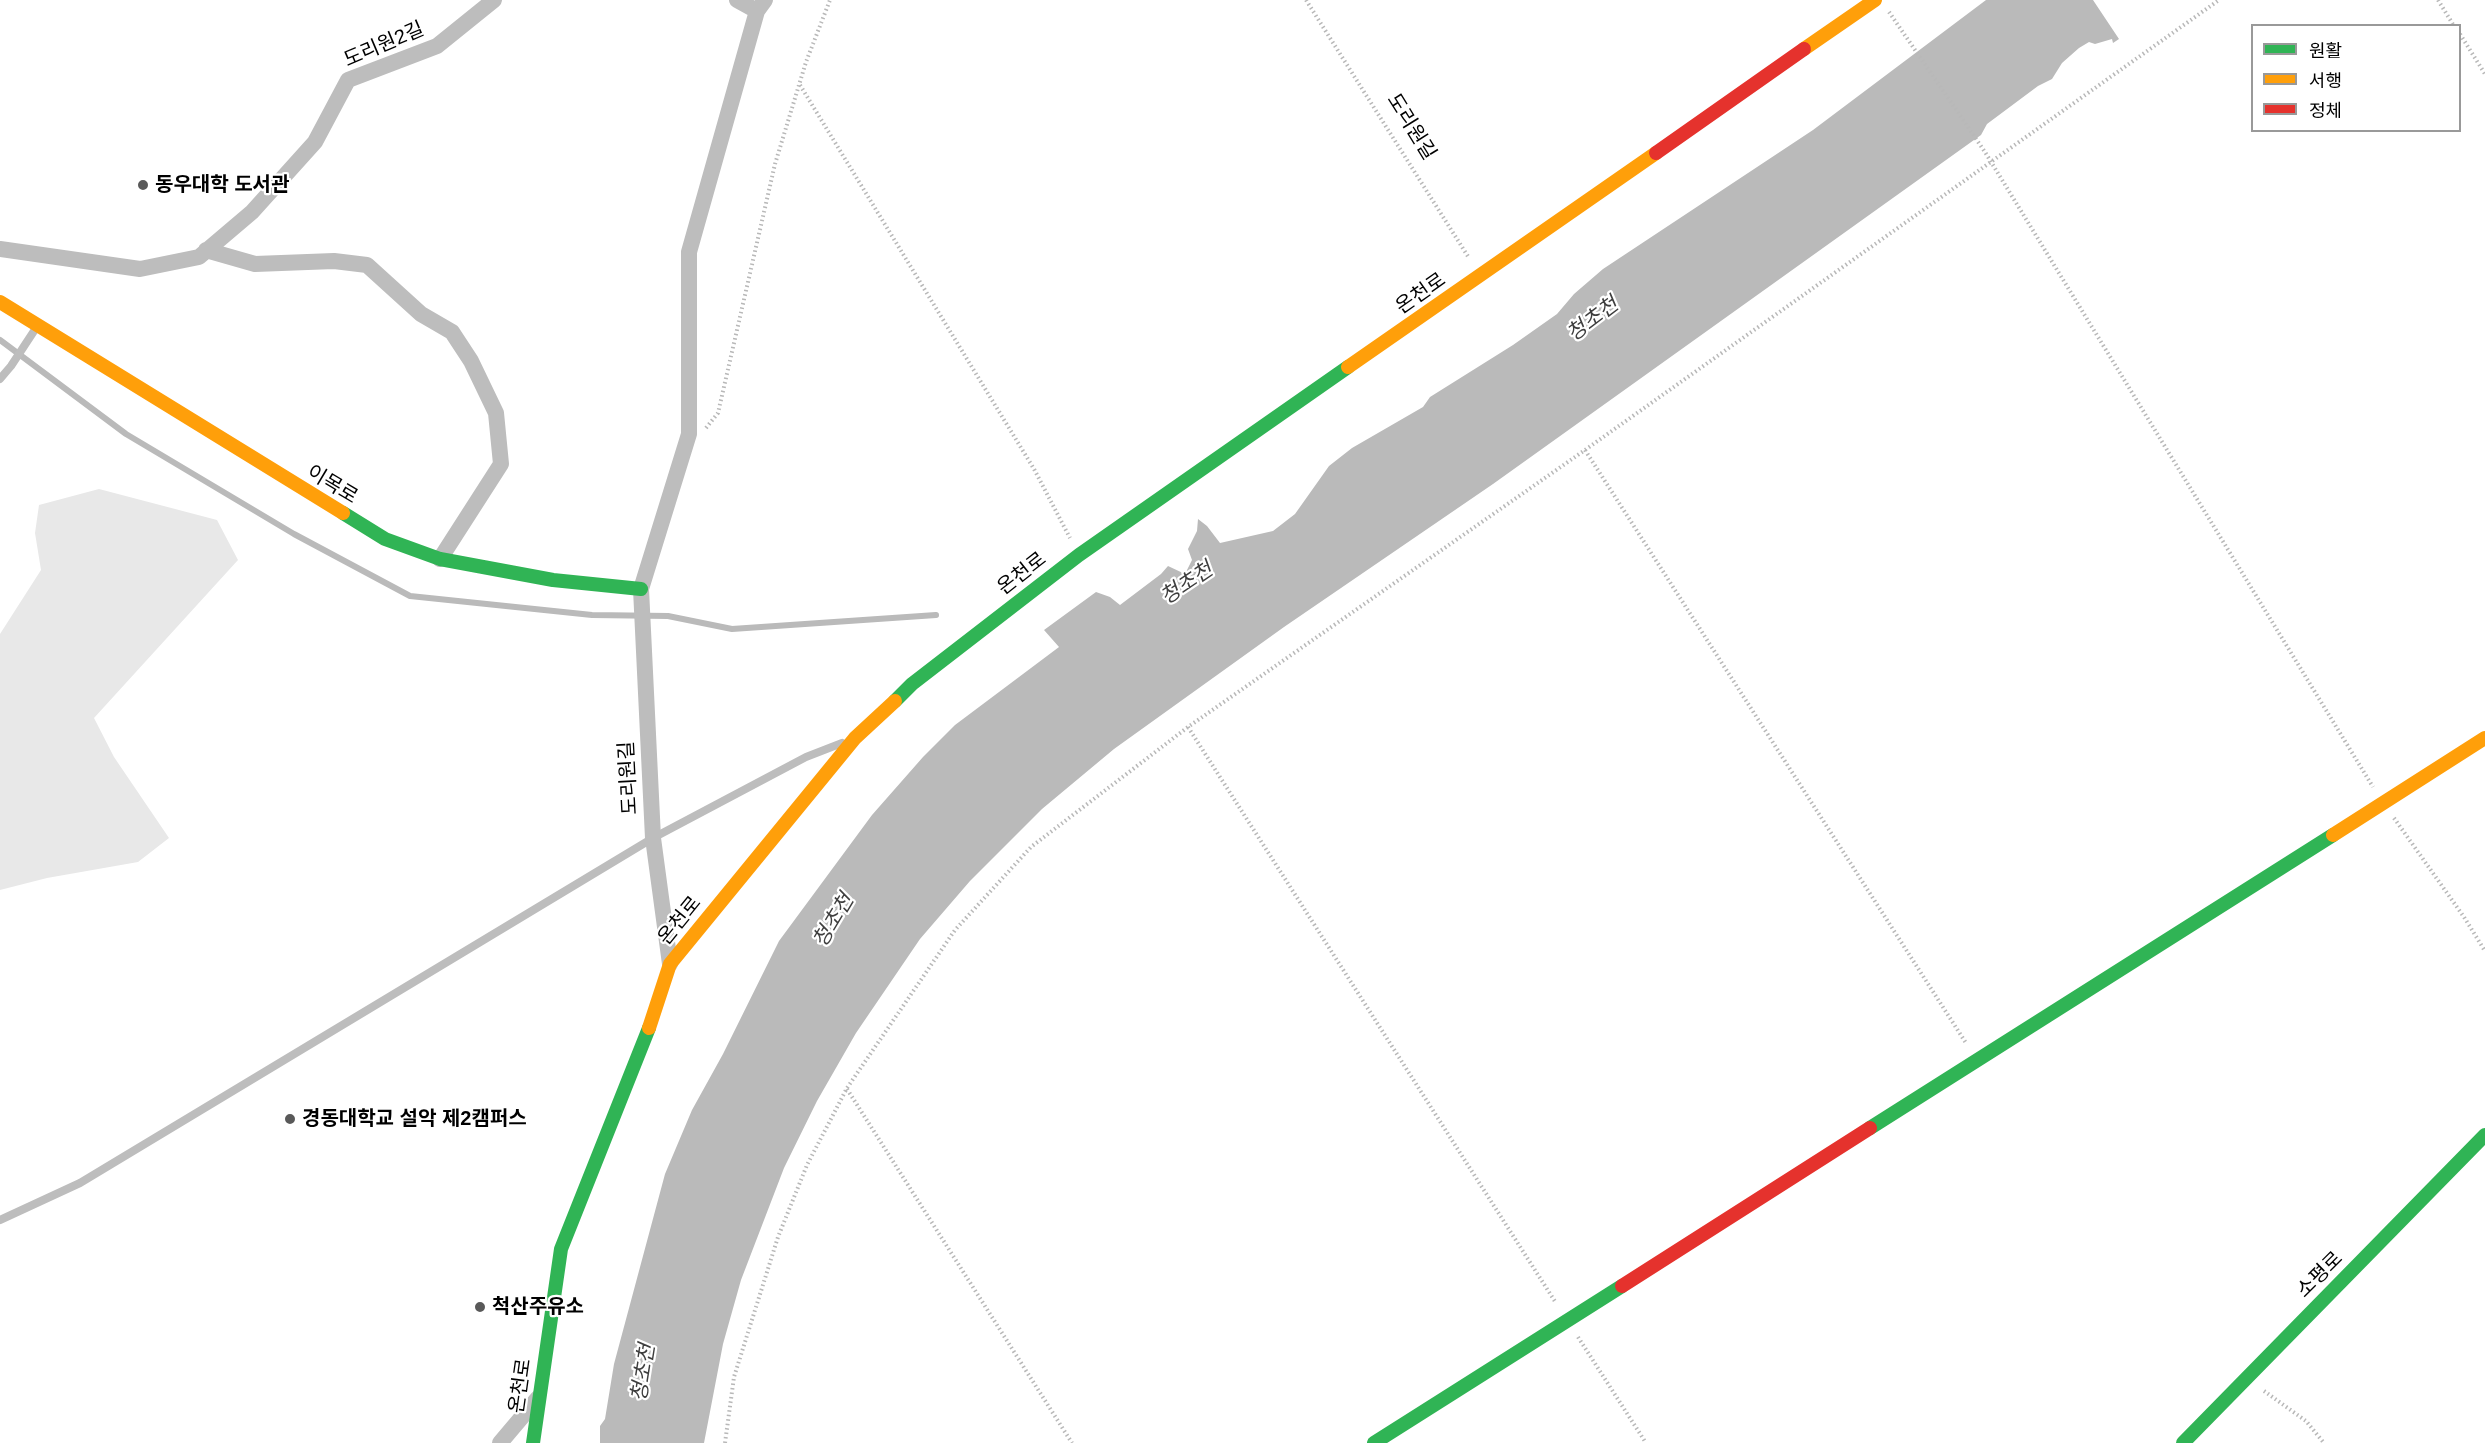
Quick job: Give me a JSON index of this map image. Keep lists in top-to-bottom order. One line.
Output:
{"streets":{"street":["도리원2길","도리원길","온천로","이목로","소평로"]},"crossings":[["도리원길","온천로"],["도리원길","이목로"]],"water":["청초천"],"places":["동우대학 도서관","경동대학교 설악 제2캠퍼스","척산주유소"],"legend":["원활","서행","정체"]}
